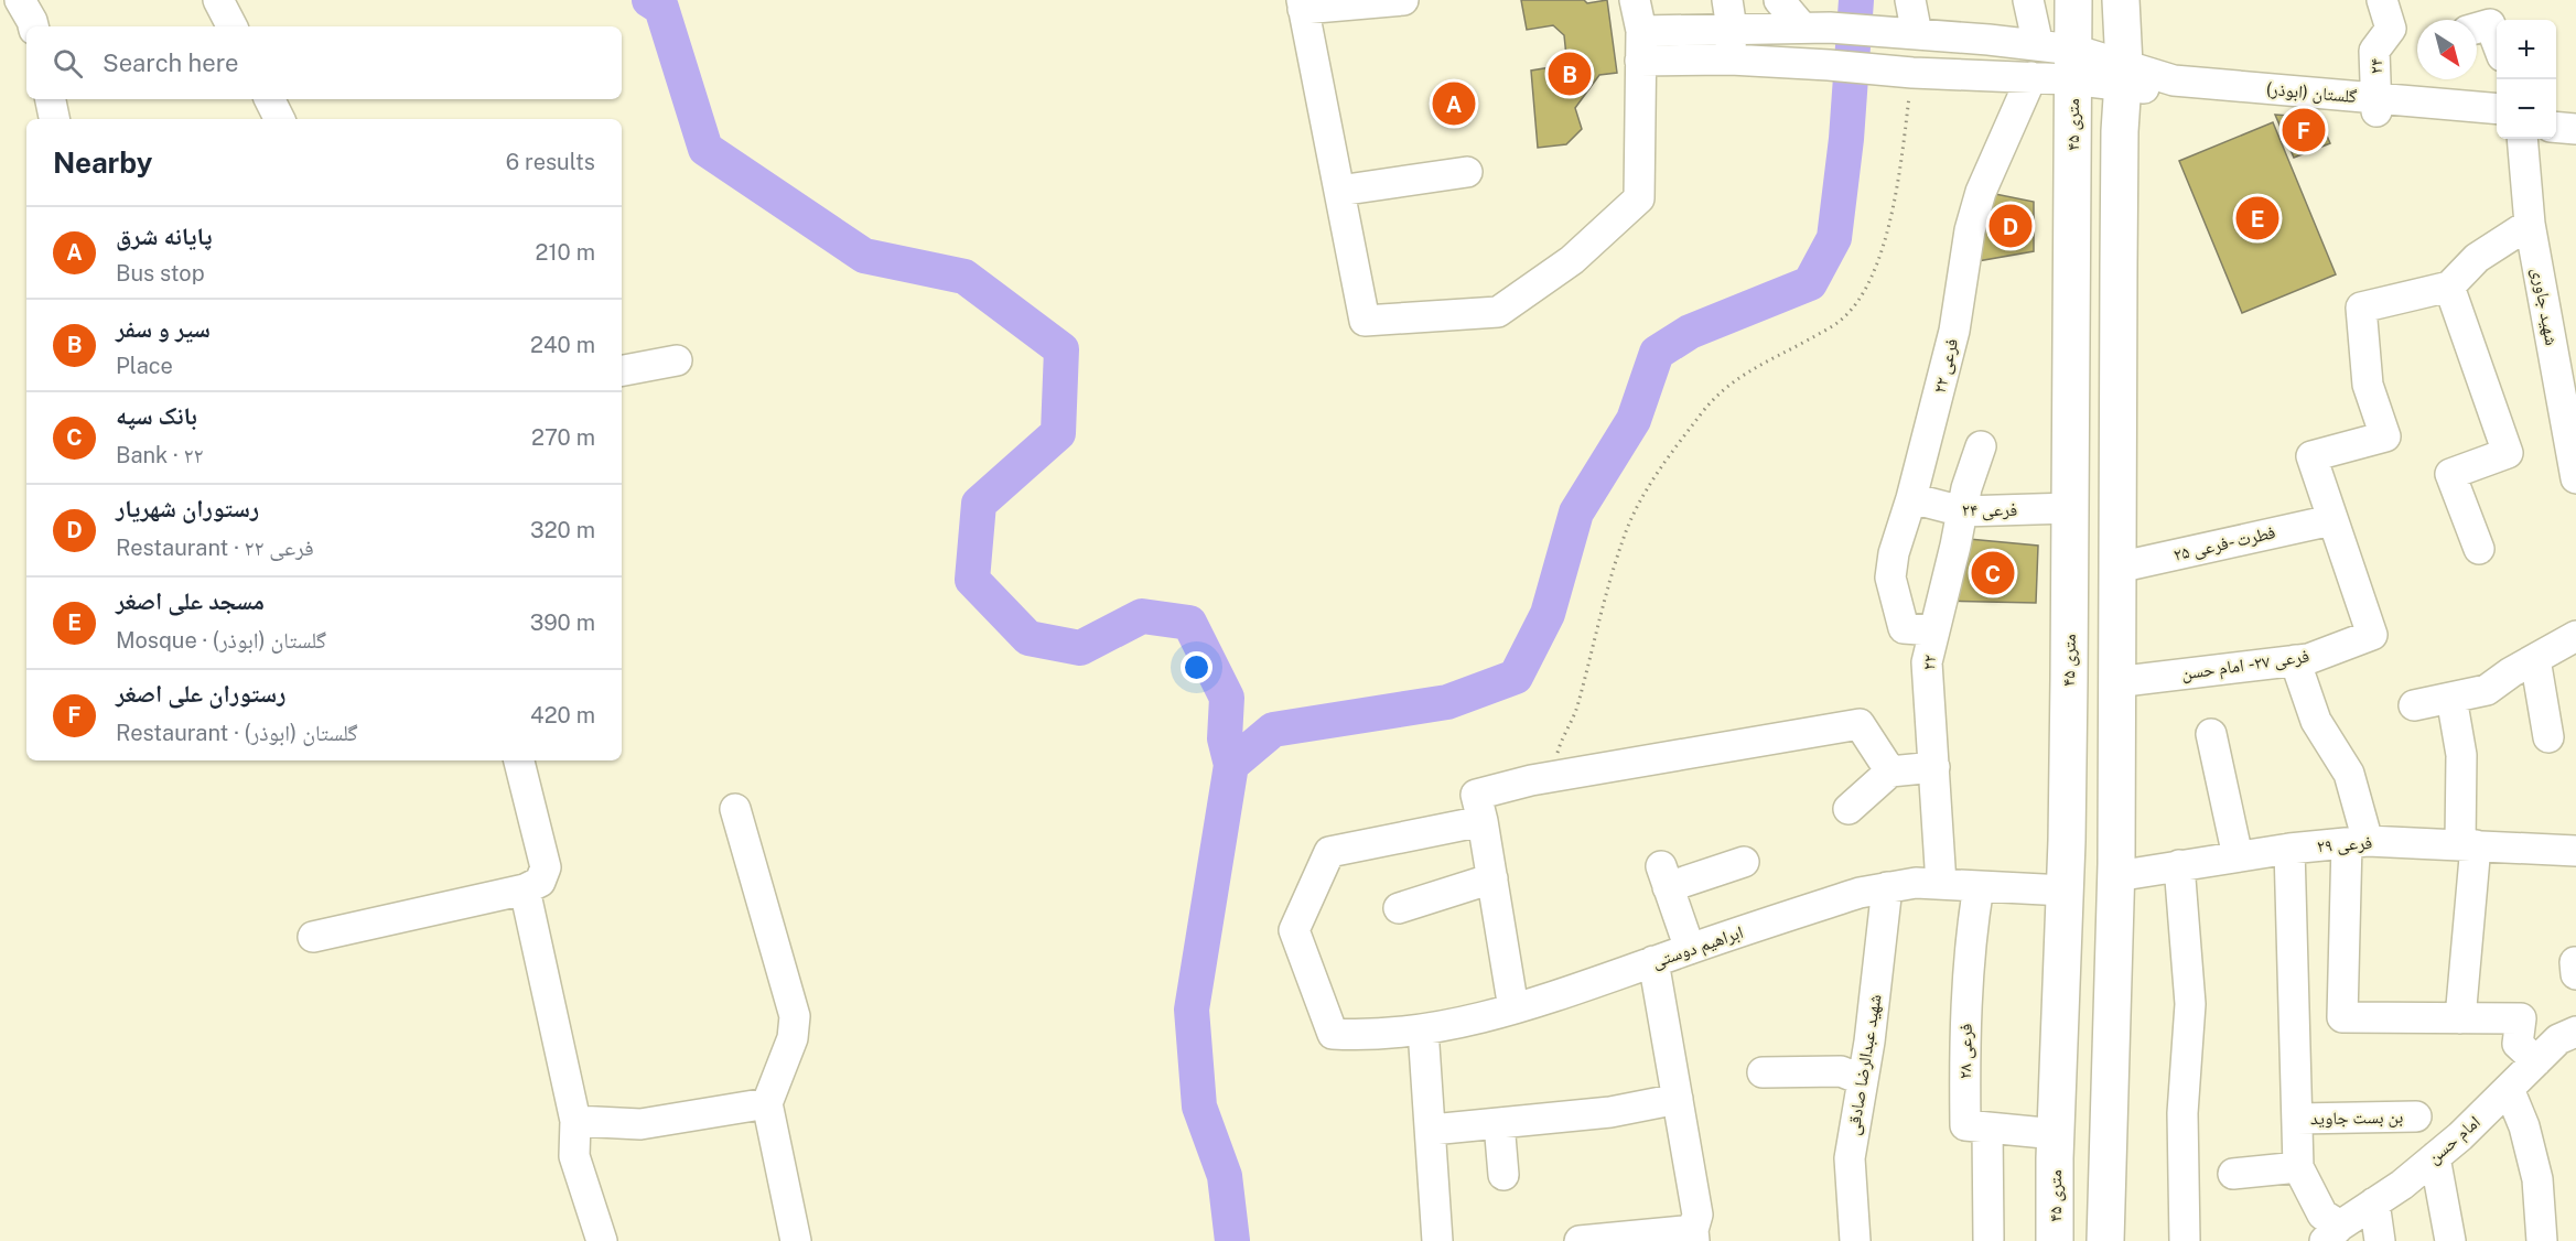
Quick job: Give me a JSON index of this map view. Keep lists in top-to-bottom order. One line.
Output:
{"streets":{"main road":["۴۵ متری"],"street":["۲۴","گلستان (ابوذر)","شهید جاوری","فرعی ۲۲","فرعی ۲۴","فطرت -فرعی ۲۵","۲۲","فرعی ۲۷ - امام حسن","فرعی ۲۹","ابراهیم دوستی","فرعی ۲۸","شهید عبدالرضا صادقی","بن بست جاوید","امام حسن"]},"crossings":[["۲۴","گلستان (ابوذر)"],["گلستان (ابوذر)","۴۵ متری"],["۴۵ متری","فرعی ۲۴"],["۴۵ متری","ابراهیم دوستی"],["۴۵ متری","فرعی ۲۸"],["فرعی ۲۲","فرعی ۲۴"],["فرعی ۲۲","۲۲"],["فرعی ۲۴","۲۲"],["فطرت -فرعی ۲۵","فرعی ۲۷ - امام حسن"],["۲۲","ابراهیم دوستی"],["ابراهیم دوستی","فرعی ۲۸"],["ابراهیم دوستی","شهید عبدالرضا صادقی"]],"north":"bottom right","page":{"map_buttons":["+","−"],"search":"Search here","pins":["B","A","F","E","D","C"],"heading":["Nearby","6 results"],"list":[{"mark":"A","name":"پایانه شرق","note":"Bus stop","value":"210 m"},{"mark":"B","name":"سیر و سفر","note":"Place","value":"240 m"},{"mark":"C","name":"بانک سپه","note":"Bank · ۲۲","value":"270 m"},{"mark":"D","name":"رستوران شهریار","note":"Restaurant · فرعی ۲۲","value":"320 m"},{"mark":"E","name":"مسجد علی اصغر","note":"Mosque · گلستان (ابوذر)","value":"390 m"},{"mark":"F","name":"رستوران علی اصغر","note":"Restaurant · گلستان (ابوذر)","value":"420 m"}]}}
